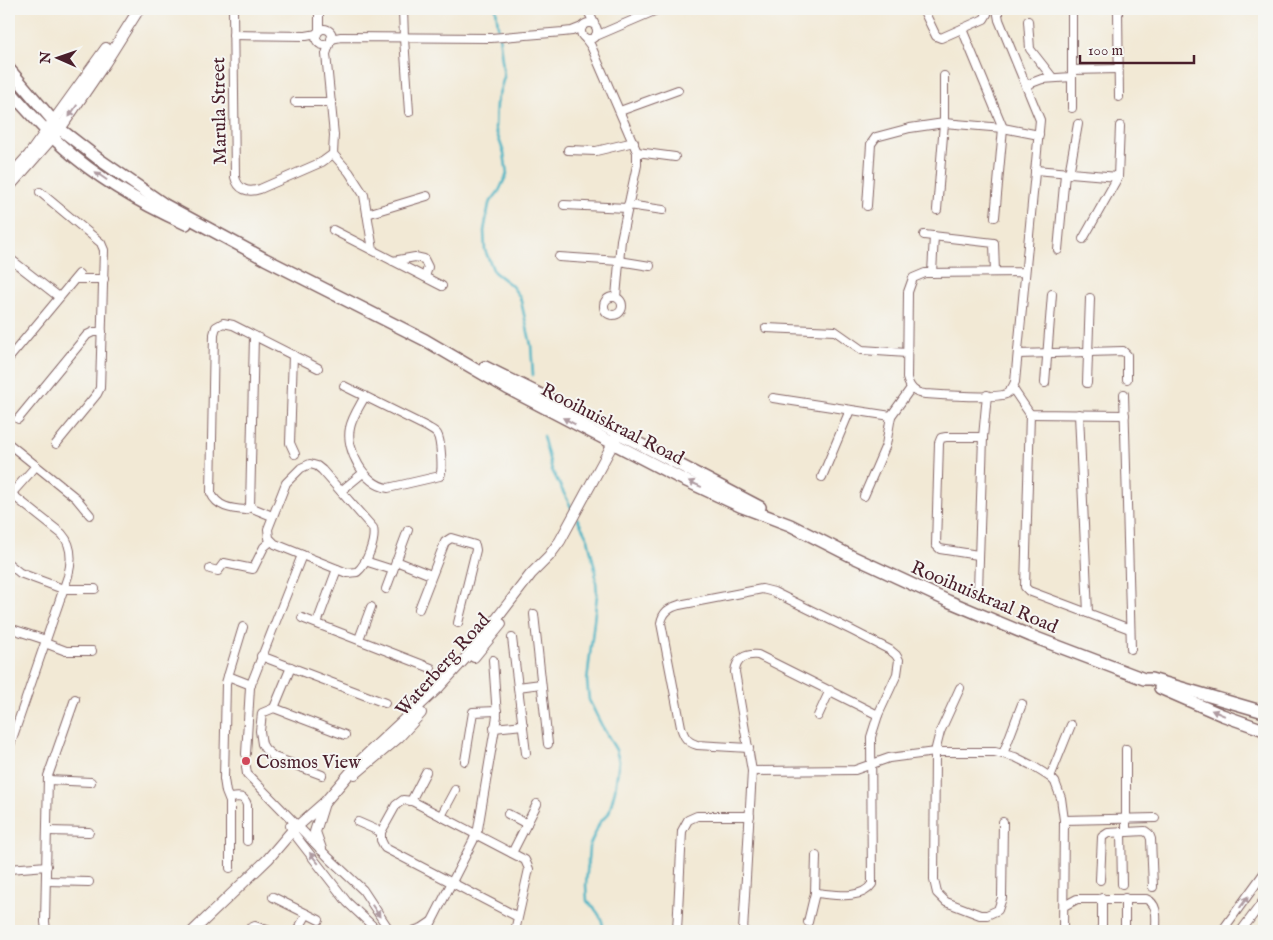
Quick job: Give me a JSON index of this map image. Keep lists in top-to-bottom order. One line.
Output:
{"streets":{"main road":["Rooihuiskraal Road"],"street":["Marula Street","Waterberg Road"]},"crossings":[["Rooihuiskraal Road","Waterberg Road"]],"places":["Cosmos View"],"scale_bar":"100 m","north":"left"}
